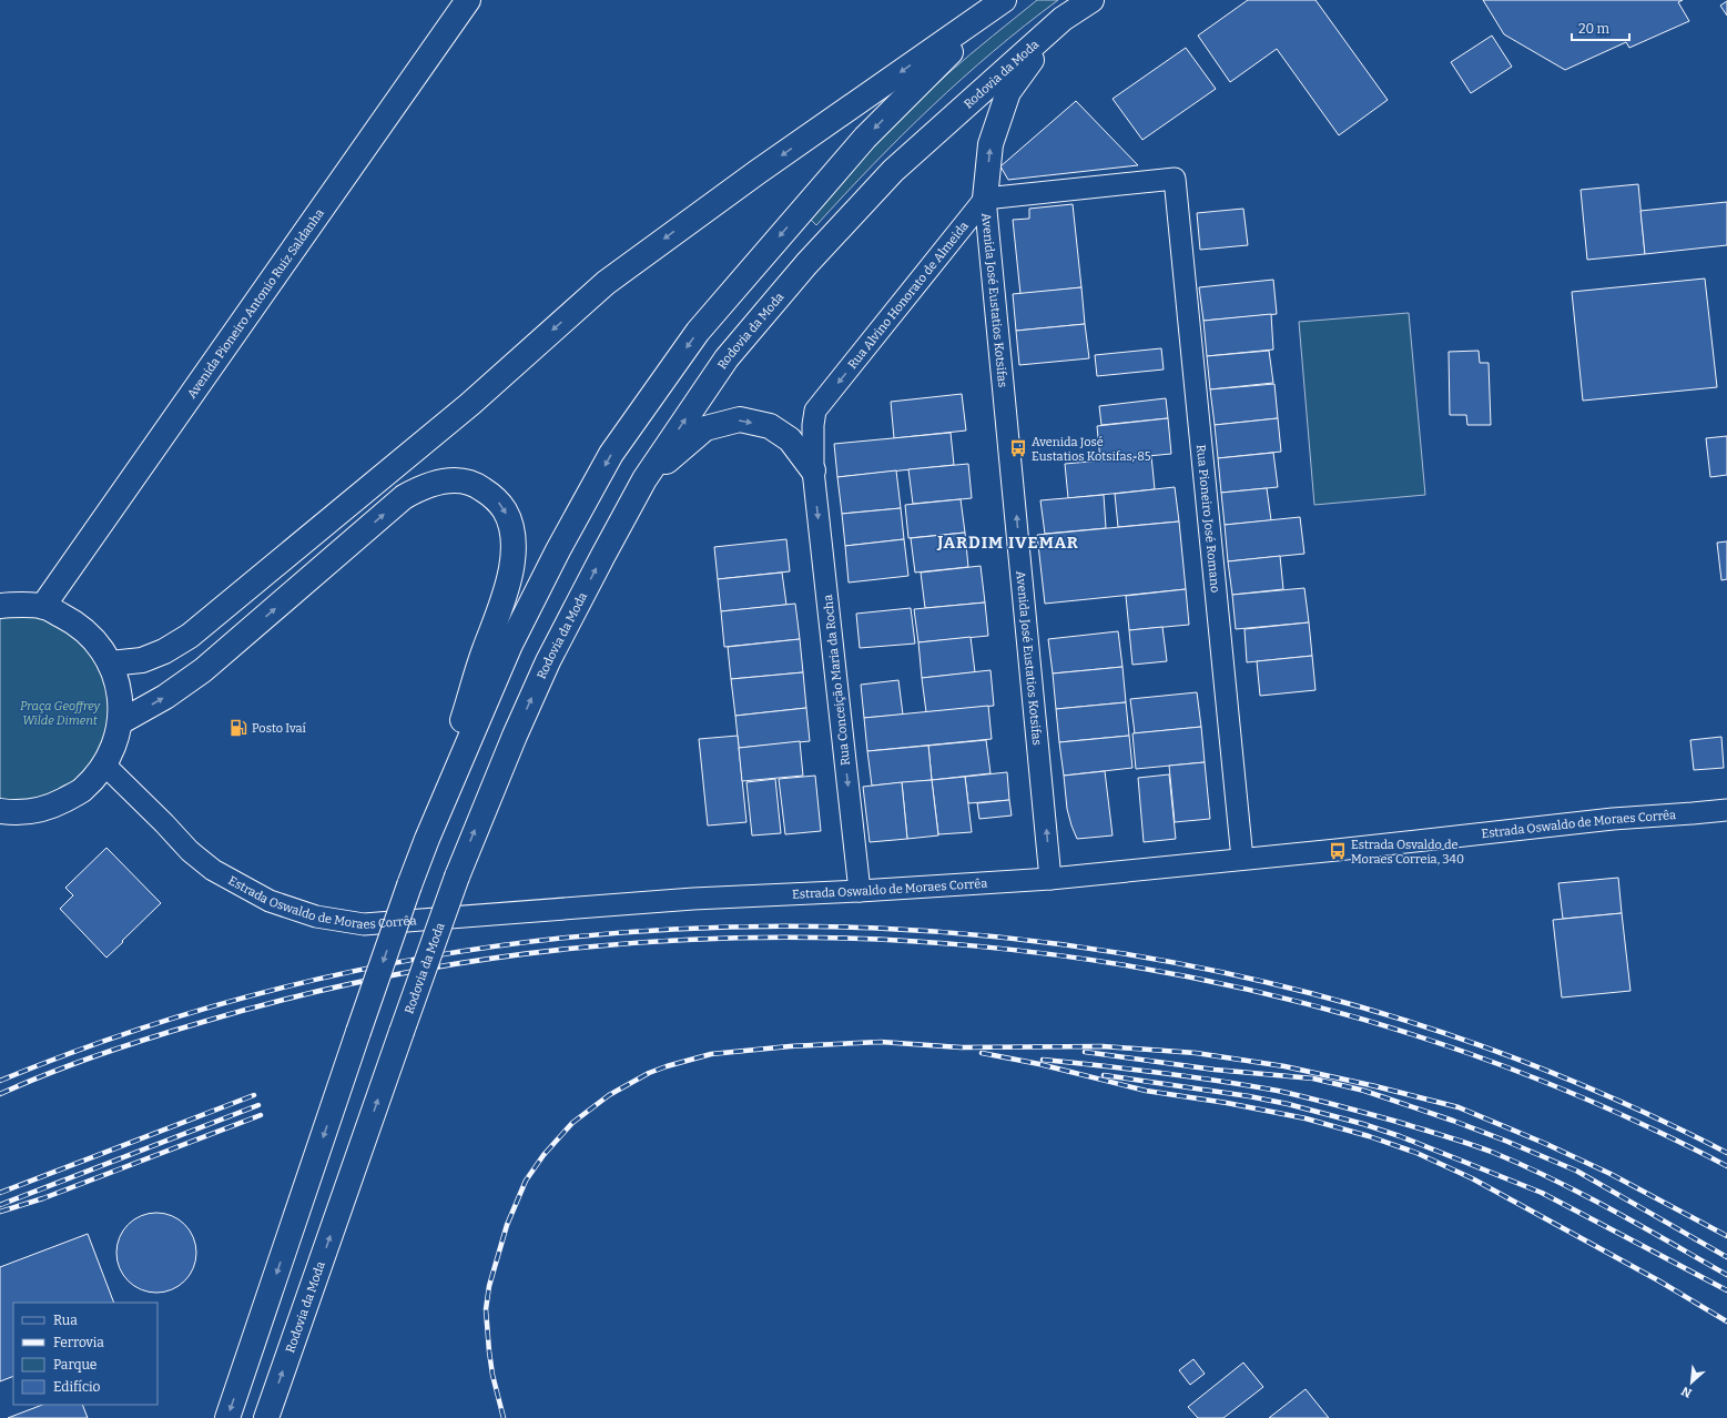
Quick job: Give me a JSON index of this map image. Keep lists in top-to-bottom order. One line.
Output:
{"streets":{"main road":["Rodovia da Moda","Avenida Pioneiro Antonio Ruiz Saldanha"],"street":["Rua Alvino Honorato de Almeida","Avenida José Eustatios Kotsifas","Rua Pioneiro José Romano","Rua Conceição Maria da Rocha","Estrada Oswaldo de Moraes Corrêa"]},"crossings":[["Rua Alvino Honorato de Almeida","Avenida José Eustatios Kotsifas"],["Rua Alvino Honorato de Almeida","Rua Pioneiro José Romano"],["Rua Alvino Honorato de Almeida","Rua Conceição Maria da Rocha"],["Avenida José Eustatios Kotsifas","Rua Pioneiro José Romano"],["Avenida José Eustatios Kotsifas","Estrada Oswaldo de Moraes Corrêa"],["Rua Pioneiro José Romano","Estrada Oswaldo de Moraes Corrêa"],["Rua Conceição Maria da Rocha","Estrada Oswaldo de Moraes Corrêa"]],"one_way":["Rua Alvino Honorato de Almeida","Avenida José Eustatios Kotsifas","Rua Conceição Maria da Rocha"],"districts":["JARDIM IVEMAR"],"parks":["Praça Geoffrey Wilde Diment"],"places":{"bus stop":["Avenida José Eustatios Kotsifas, 85","Estrada Osvaldo de Moraes Correia, 340"],"fuel station":["Posto Ivaí"]},"legend":["Rua","Ferrovia","Parque","Edifício"],"scale_bar":"20 m","north":"bottom left"}
